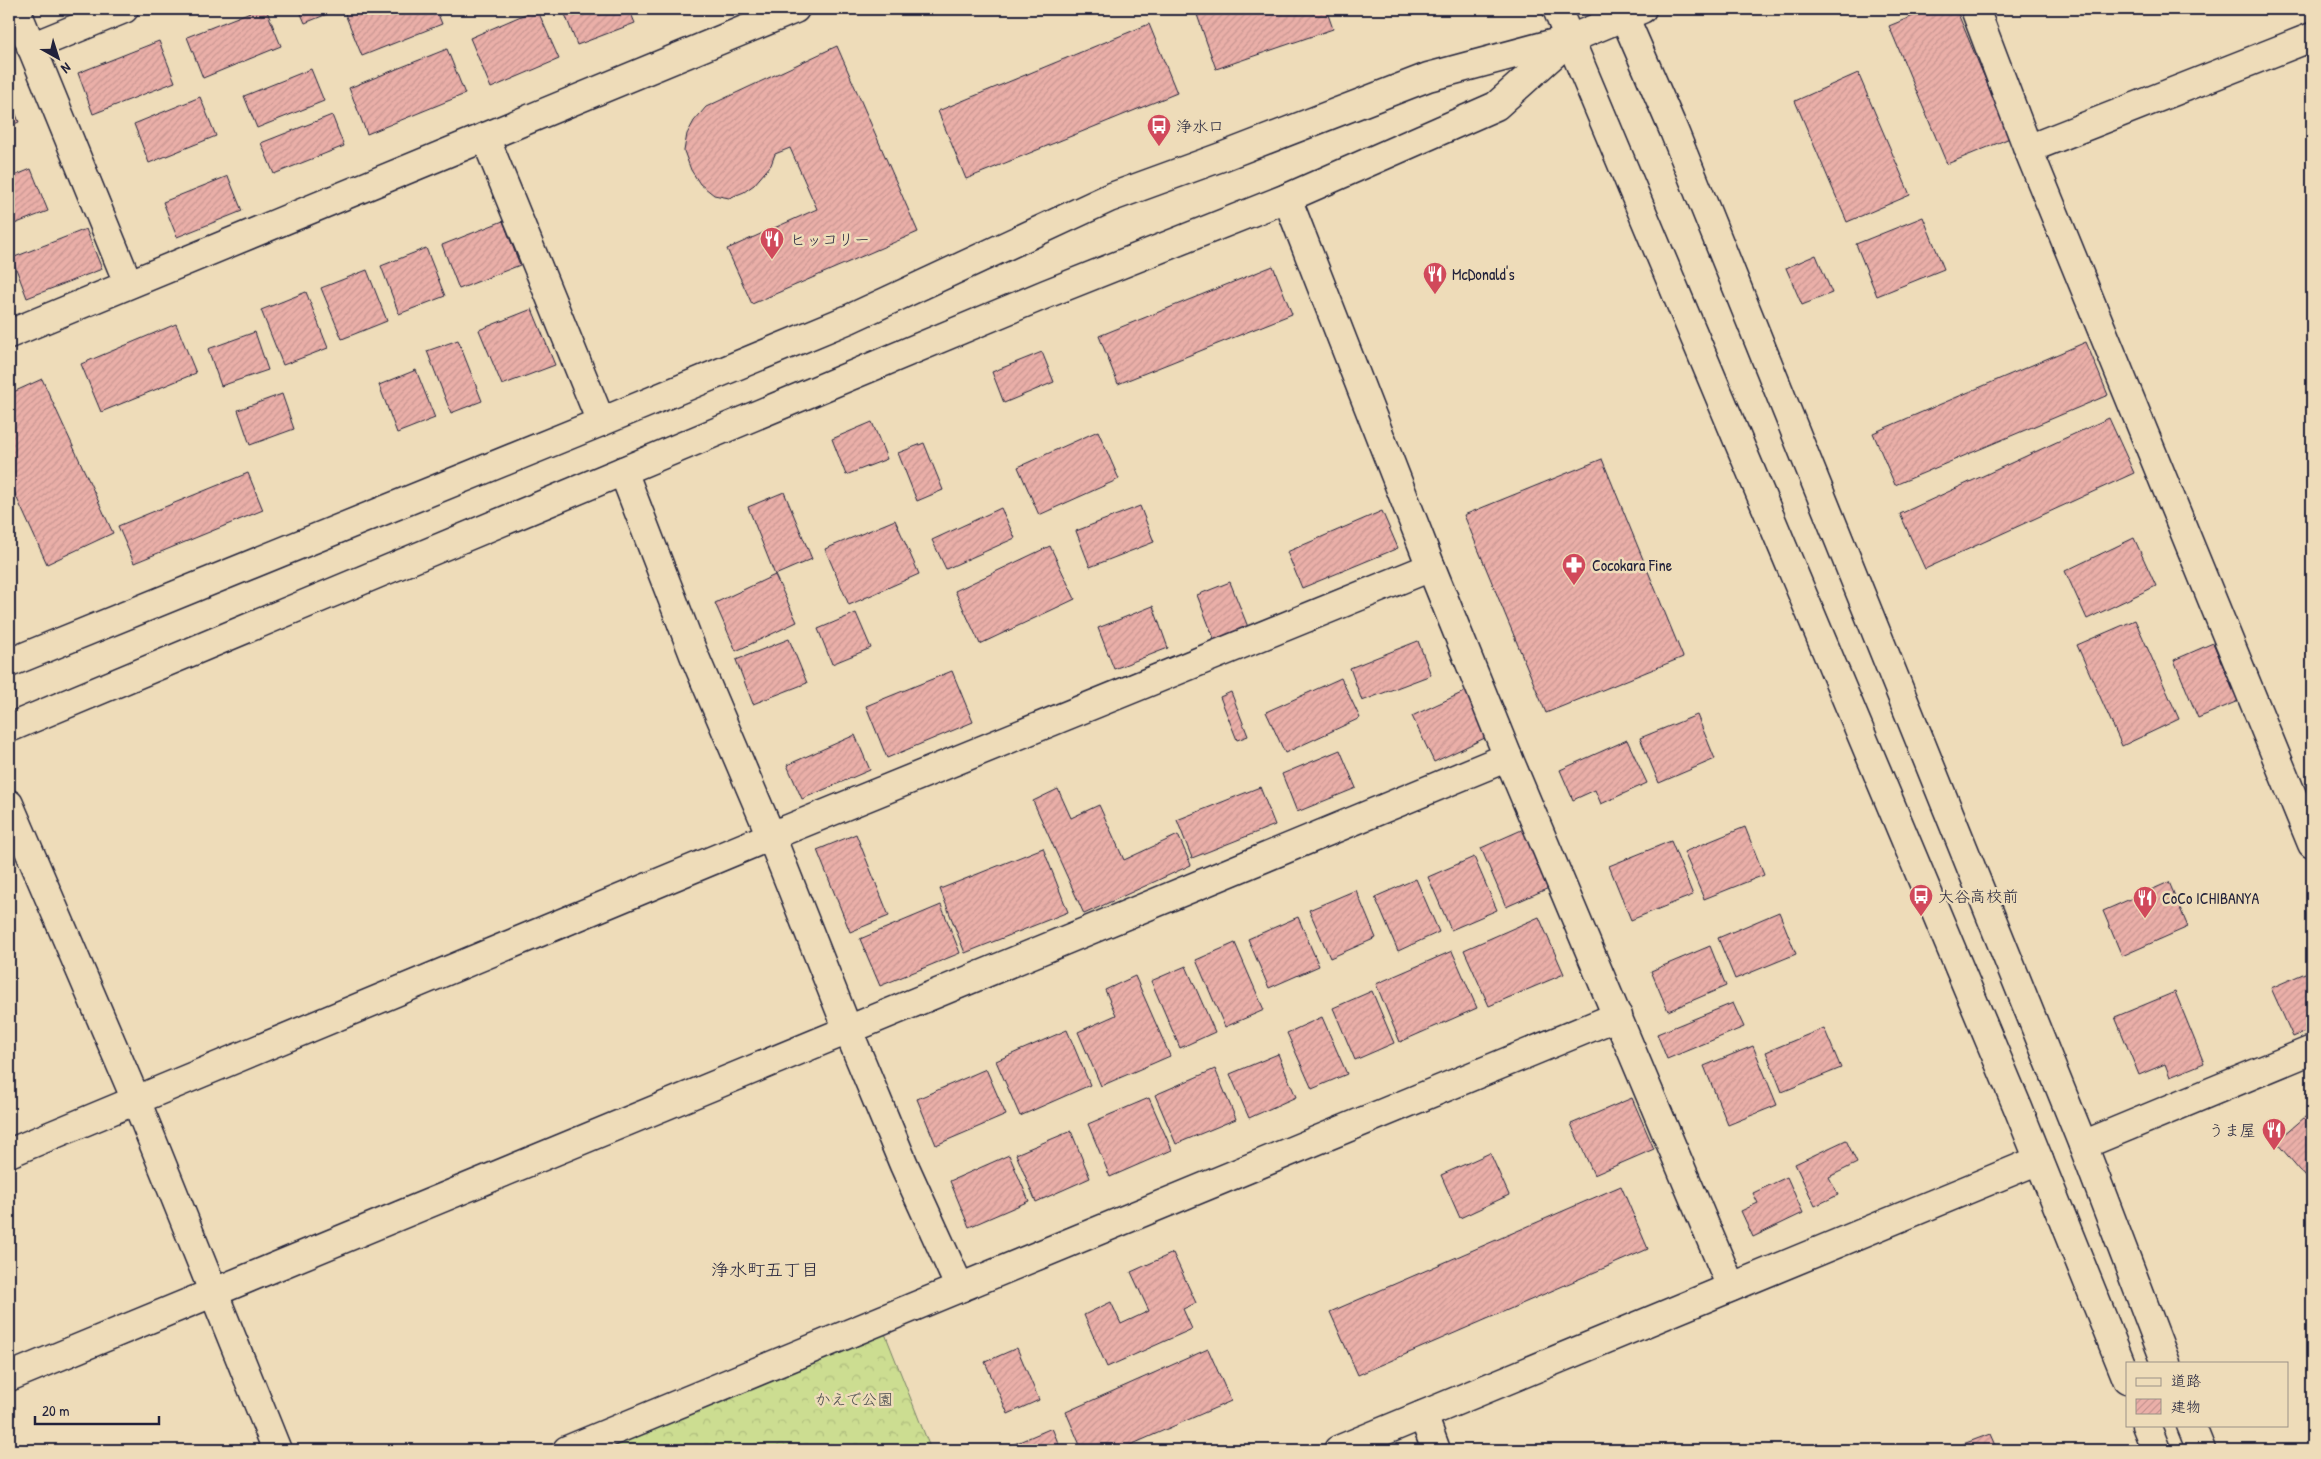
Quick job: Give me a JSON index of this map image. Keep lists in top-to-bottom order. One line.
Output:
{"districts":["浄水町五丁目"],"parks":["かえで公園"],"places":{"bus stop":["浄水口","大谷高校前"],"restaurant":["ヒッコリー","McDonald's","CoCo ICHIBANYA","うま屋"],"pharmacy":["Cocokara Fine"]},"legend":["道路","建物"],"scale_bar":"20 m","north":"bottom right"}
